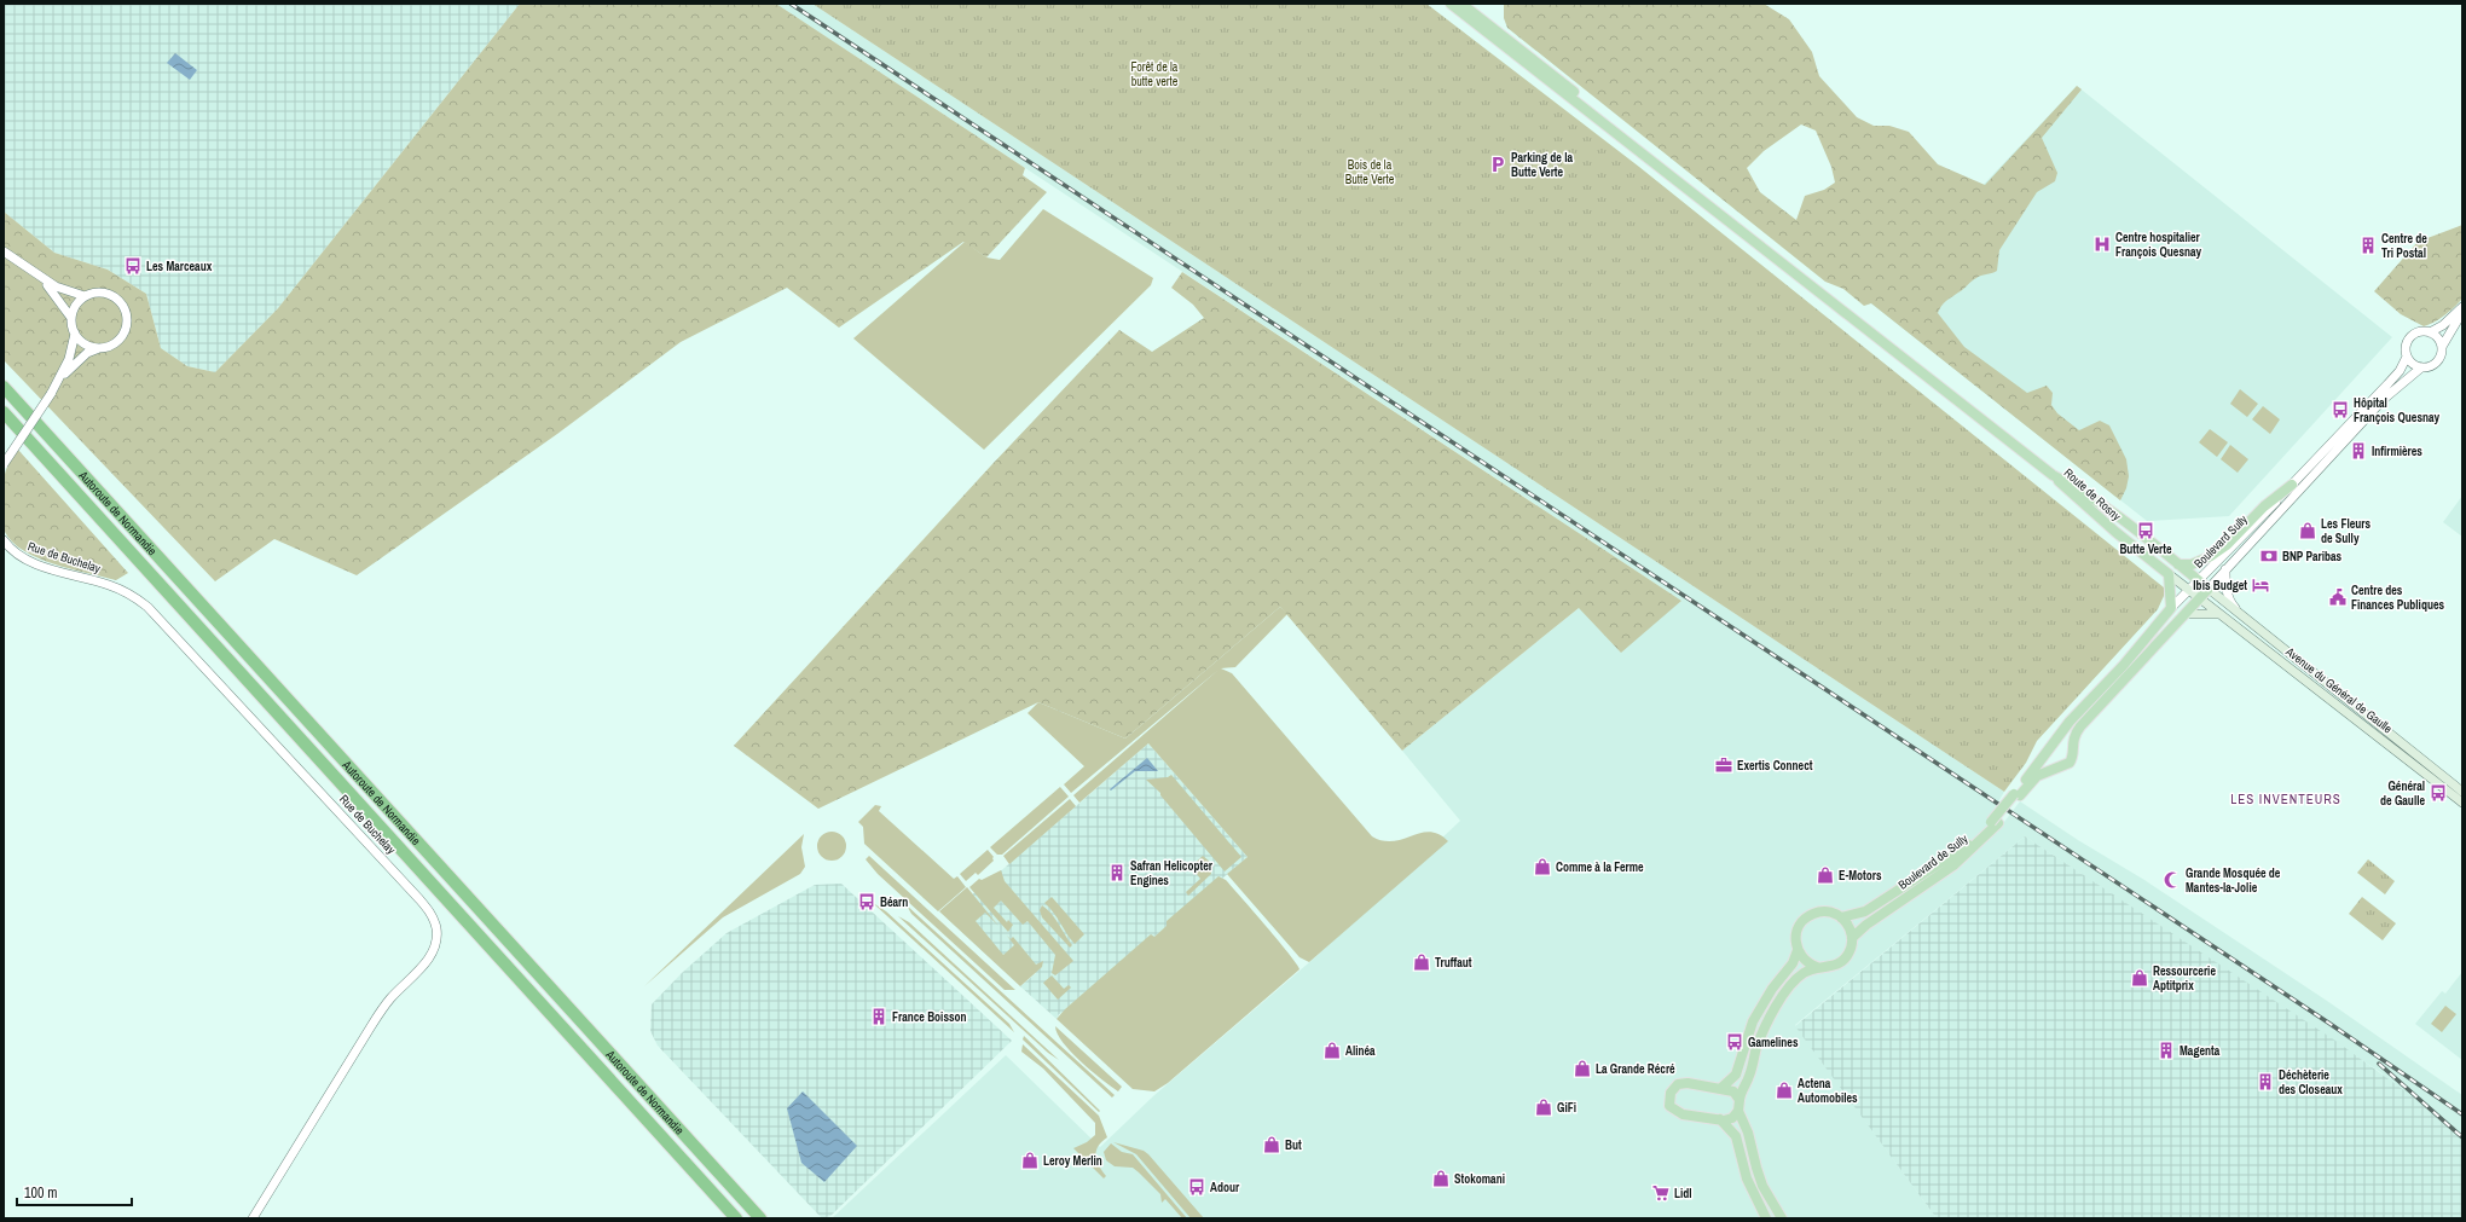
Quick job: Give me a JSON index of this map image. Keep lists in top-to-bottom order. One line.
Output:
{"streets":{"highway":["Autoroute de Normandie"],"main road":["Route de Rosny","Boulevard Sully","Avenue du Général de Gaulle","Boulevard de Sully"],"street":["Rue de Buchelay"]},"crossings":[["Route de Rosny","Boulevard Sully"],["Route de Rosny","Avenue du Général de Gaulle"],["Boulevard Sully","Avenue du Général de Gaulle"],["Boulevard Sully","Boulevard de Sully"]],"districts":["LES INVENTEURS"],"parks":["Forêt de la butte verte","Bois de la Butte Verte"],"places":{"parking":["Parking de la Butte Verte"],"hospital":["Centre hospitalier François Quesnay"],"building":["Centre de Tri Postal","Infirmières","Safran Helicopter Engines","France Boisson","Magenta","Déchèterie des Closeaux"],"bus stop":["Les Marceaux","Hôpital François Quesnay","Butte Verte","Général de Gaulle","Béarn","Gamelines","Adour"],"shop":["Les Fleurs de Sully","Comme à la Ferme","E-Motors","Truffaut","Ressourcerie Aptitprix","Alinéa","La Grande Récré","Actena Automobiles","GiFi","But","Leroy Merlin","Stokomani"],"bank":["BNP Paribas"],"hotel":["Ibis Budget"],"public building":["Centre des Finances Publiques"],"office":["Exertis Connect"],"mosque":["Grande Mosquée de Mantes-la-Jolie"],"supermarket":["Lidl"]},"scale_bar":"100 m"}
